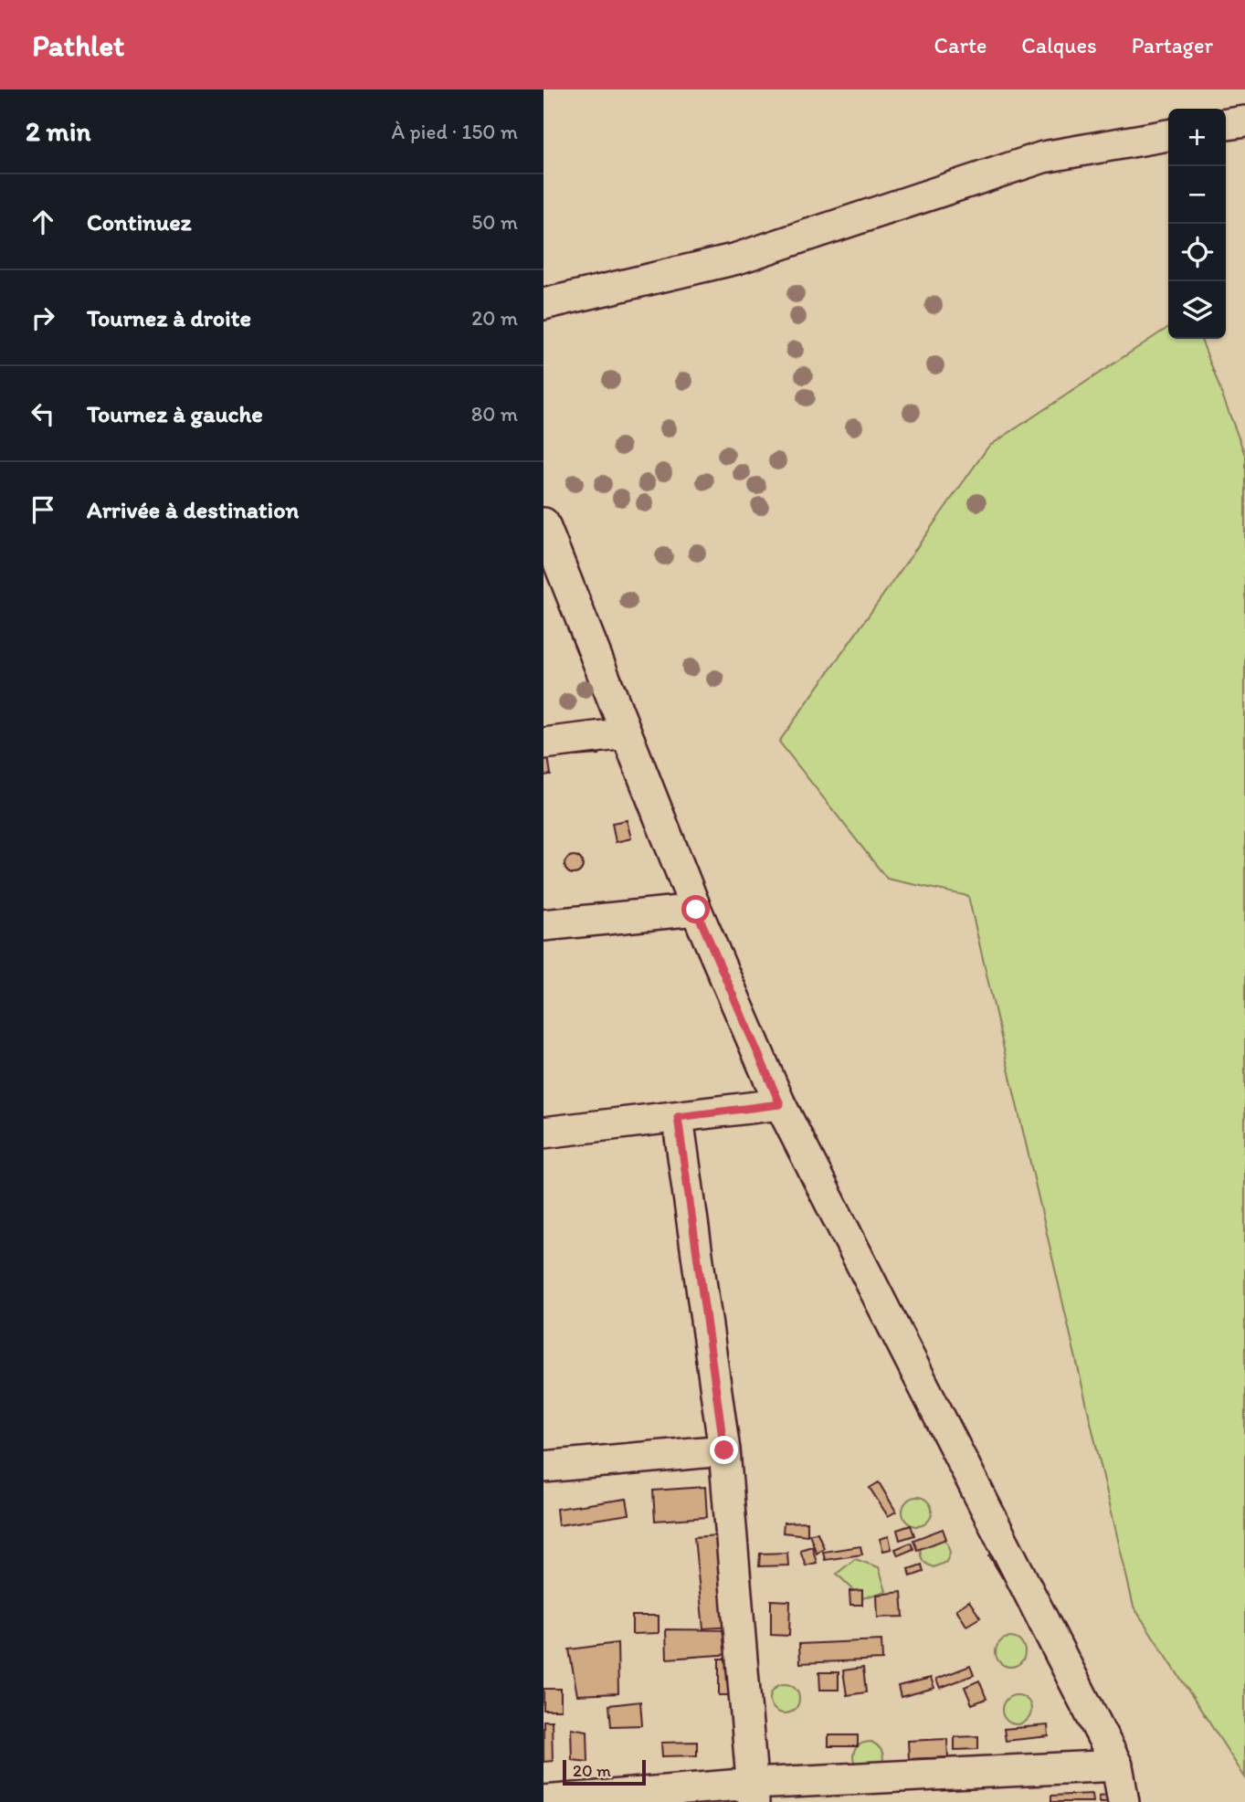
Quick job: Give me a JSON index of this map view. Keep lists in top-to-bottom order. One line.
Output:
{"scale_bar":"20 m","page":{"header":"Pathlet","nav":["Carte","Calques","Partager"],"heading":["2 min","À pied · 150 m"],"map_buttons":["+","−"],"list":[["Continuez","50 m"],["Tournez à droite","20 m"],["Tournez à gauche","80 m"],"Arrivée à destination"],"scale":"20 m"}}
